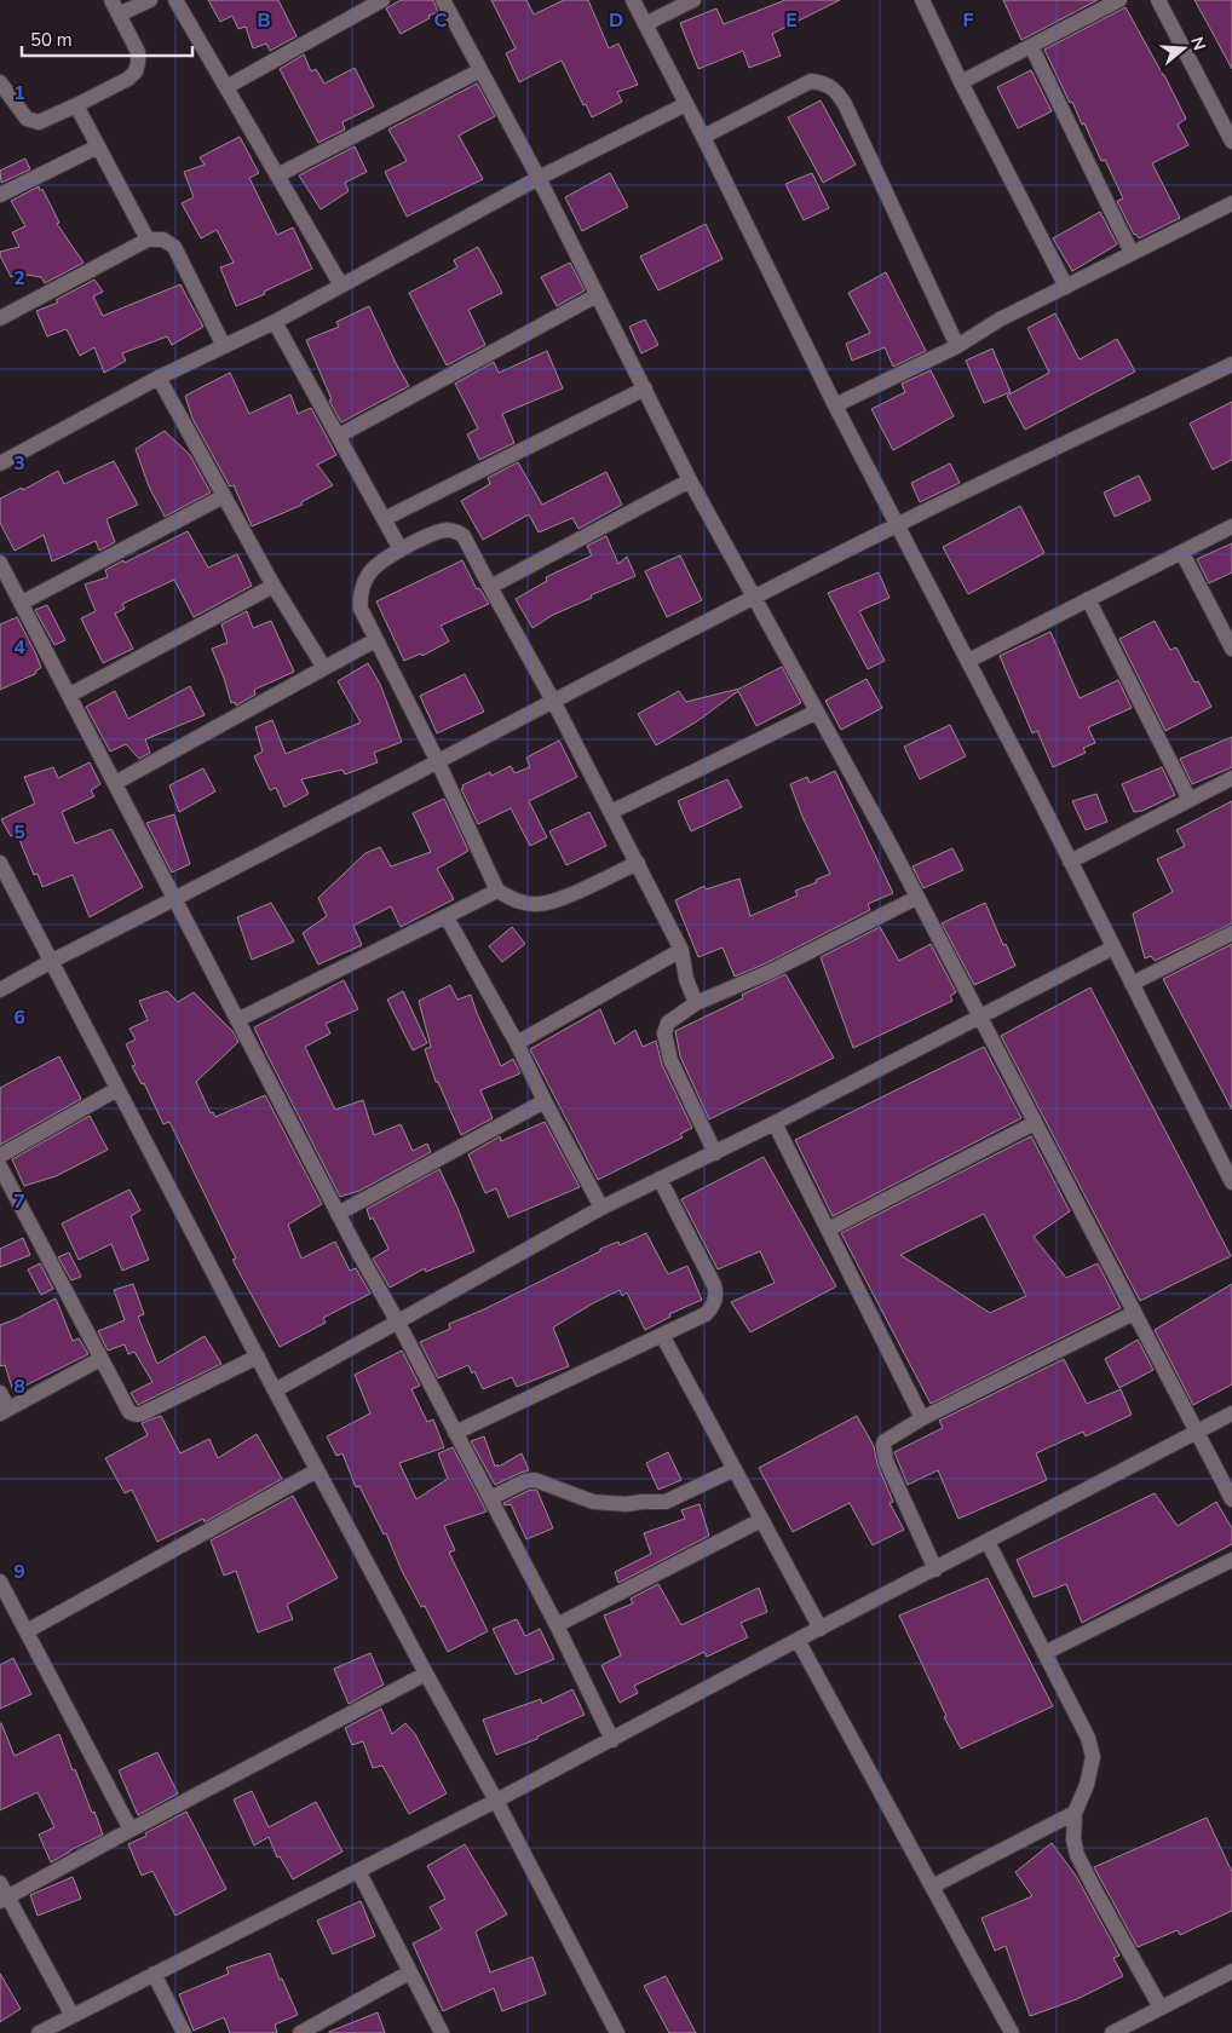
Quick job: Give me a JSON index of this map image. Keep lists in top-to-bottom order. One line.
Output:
{"scale_bar":"50 m","north":"right","grid":{"columns":["B","C","D","E","F"],"rows":["1","2","3","4","5","6","7","8","9"]}}
